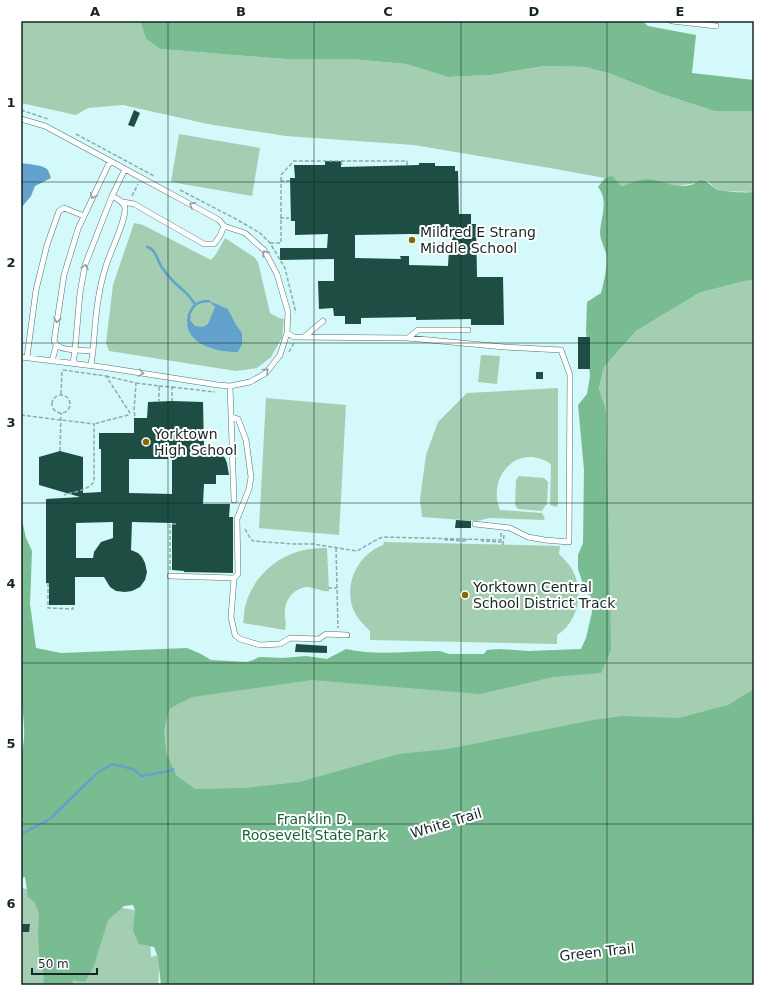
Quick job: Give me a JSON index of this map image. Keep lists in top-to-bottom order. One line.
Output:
{"streets":{"path":["White Trail","Green Trail"]},"parks":["Franklin D. Roosevelt State Park"],"places":["Mildred E Strang Middle School","Yorktown High School","Yorktown Central School District Track"],"scale_bar":"50 m","grid":{"columns":["A","B","C","D","E"],"rows":["1","2","3","4","5","6"]}}
